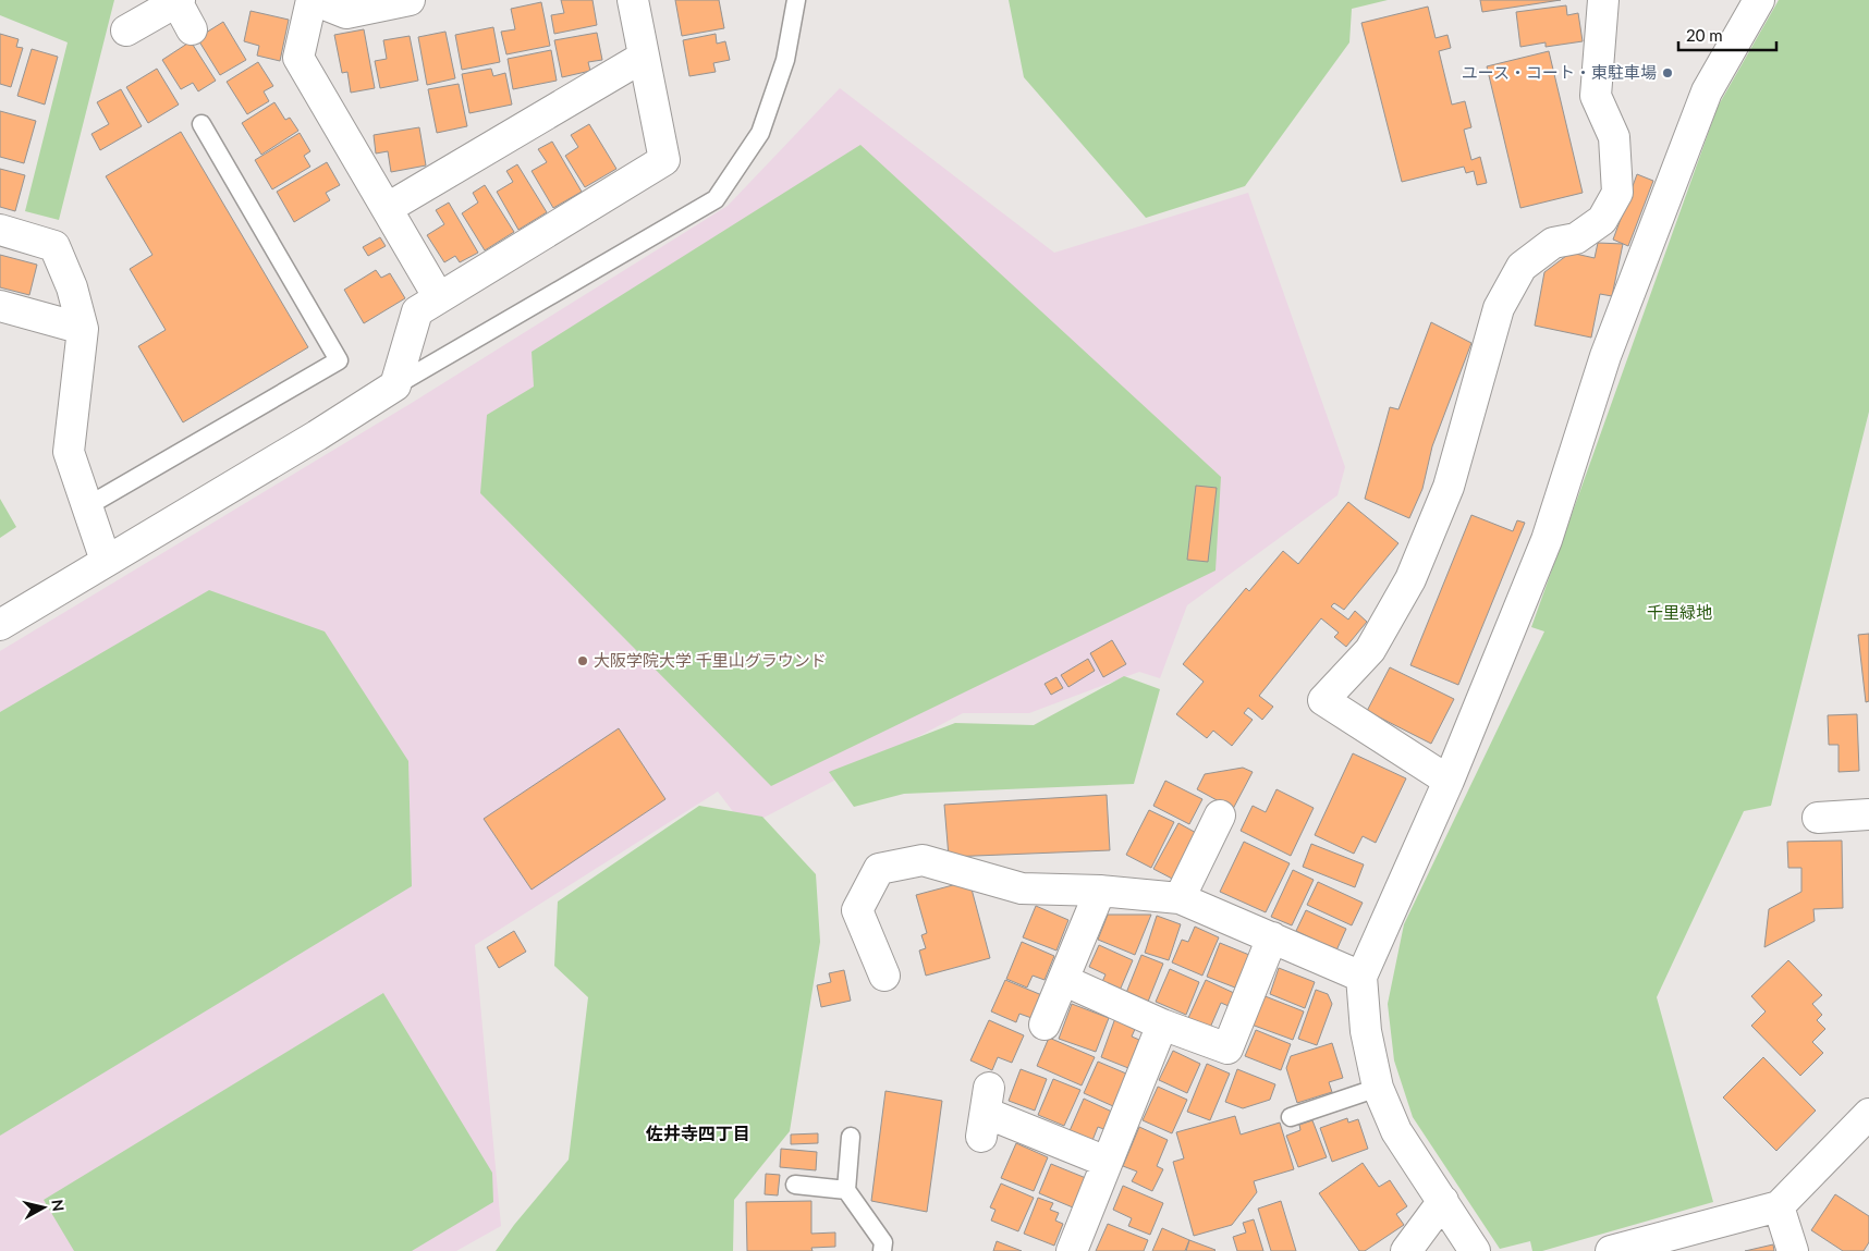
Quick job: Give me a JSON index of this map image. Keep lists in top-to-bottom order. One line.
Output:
{"districts":["佐井寺四丁目"],"parks":["千里緑地"],"places":["ユース・コート・東駐車場","大阪学院大学 千里山グラウンド"],"scale_bar":"20 m","north":"right"}
